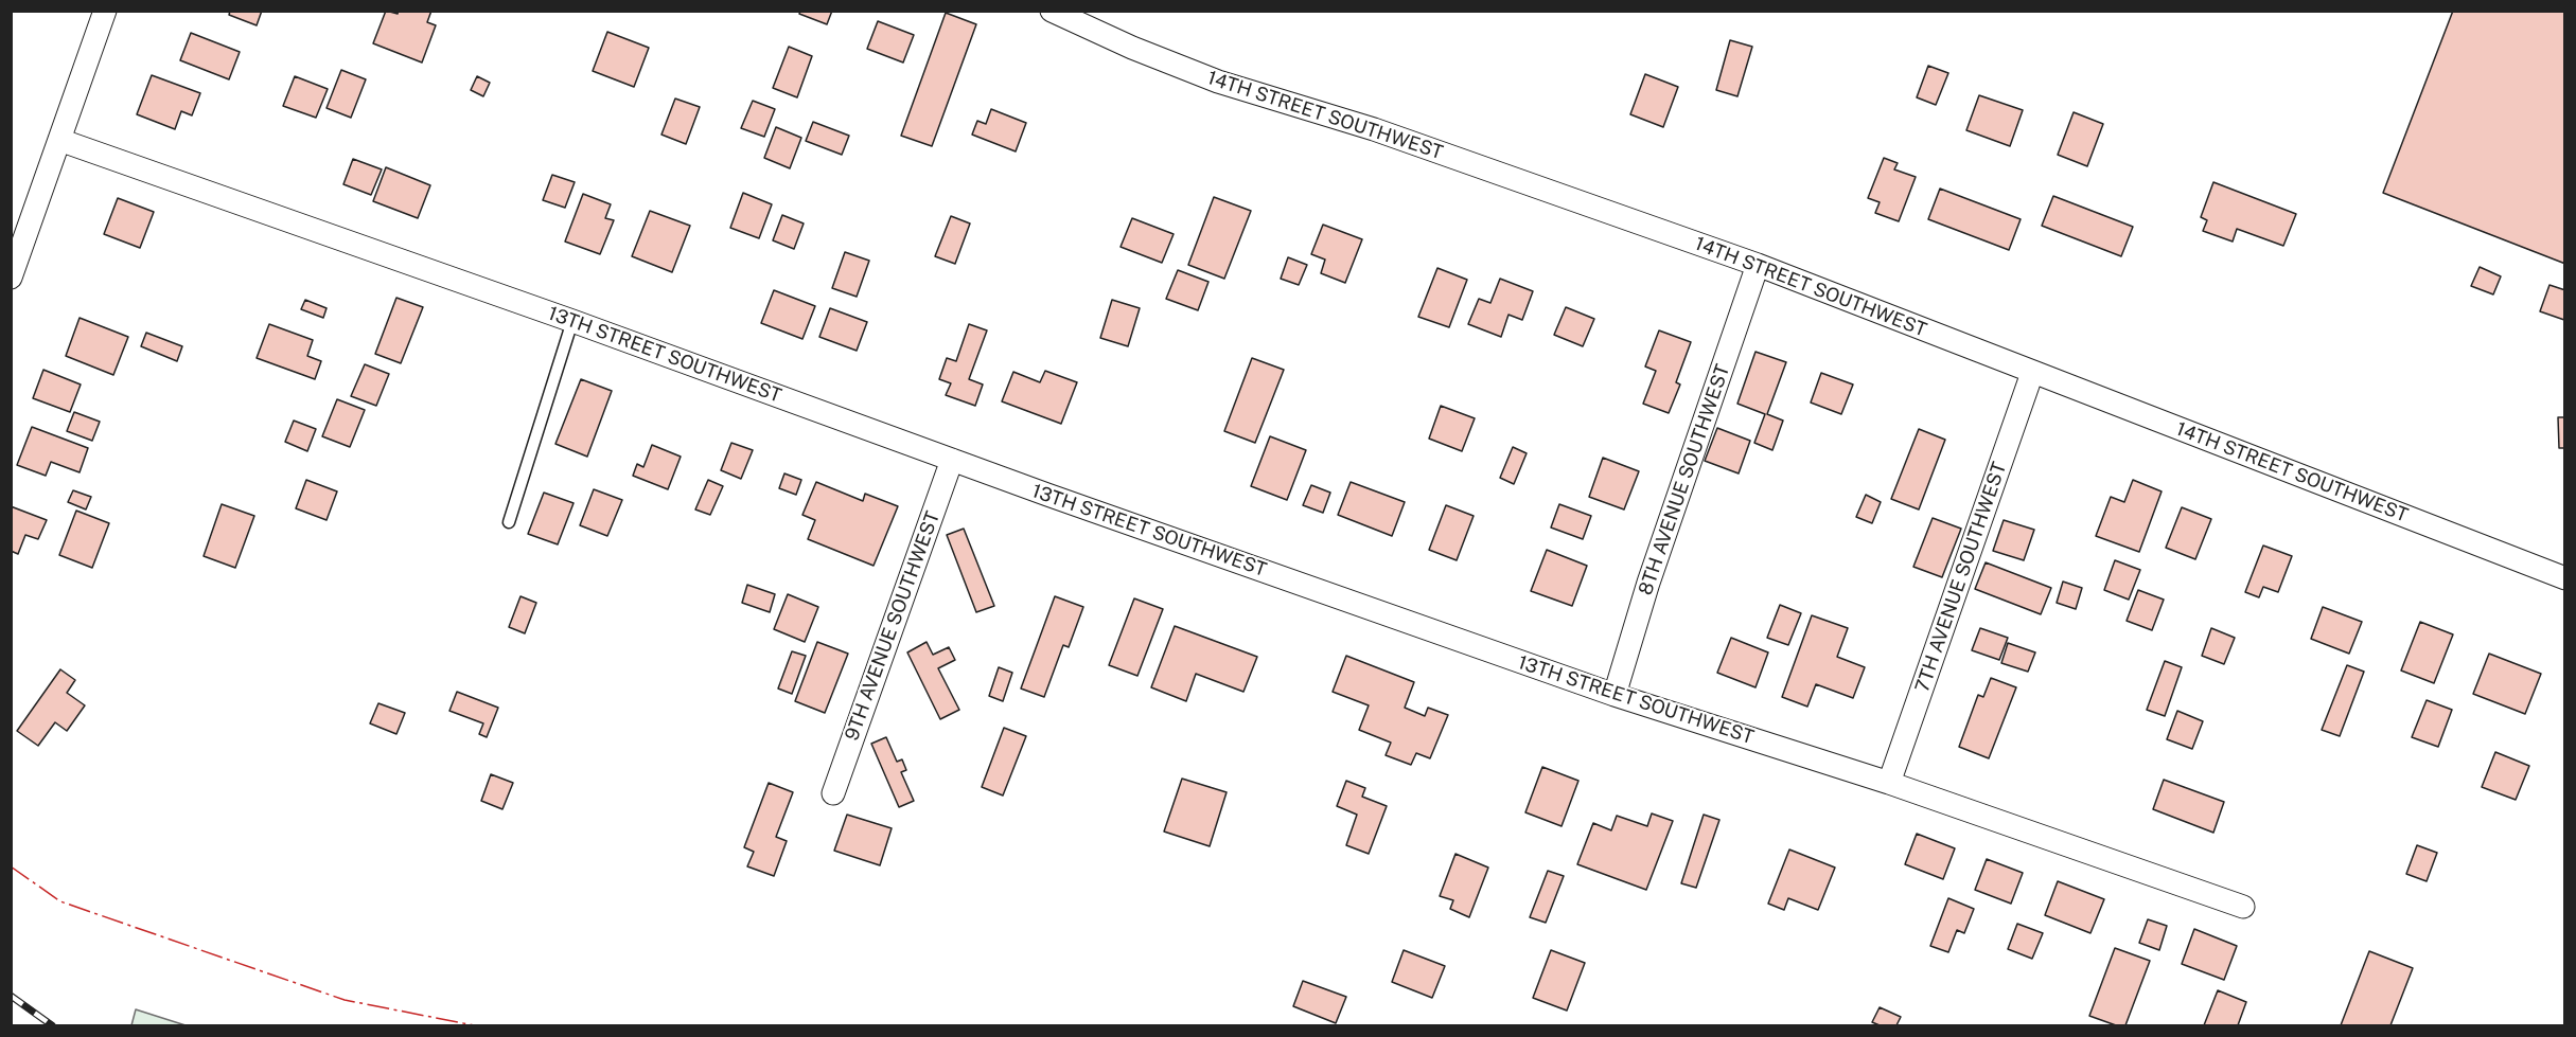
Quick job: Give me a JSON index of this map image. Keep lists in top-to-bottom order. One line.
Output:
{"streets":{"street":["14TH STREET SOUTHWEST","13TH STREET SOUTHWEST","8TH AVENUE SOUTHWEST","7TH AVENUE SOUTHWEST","9TH AVENUE SOUTHWEST"]},"crossings":[["14TH STREET SOUTHWEST","8TH AVENUE SOUTHWEST"],["14TH STREET SOUTHWEST","7TH AVENUE SOUTHWEST"],["13TH STREET SOUTHWEST","8TH AVENUE SOUTHWEST"],["13TH STREET SOUTHWEST","7TH AVENUE SOUTHWEST"],["13TH STREET SOUTHWEST","9TH AVENUE SOUTHWEST"]]}
